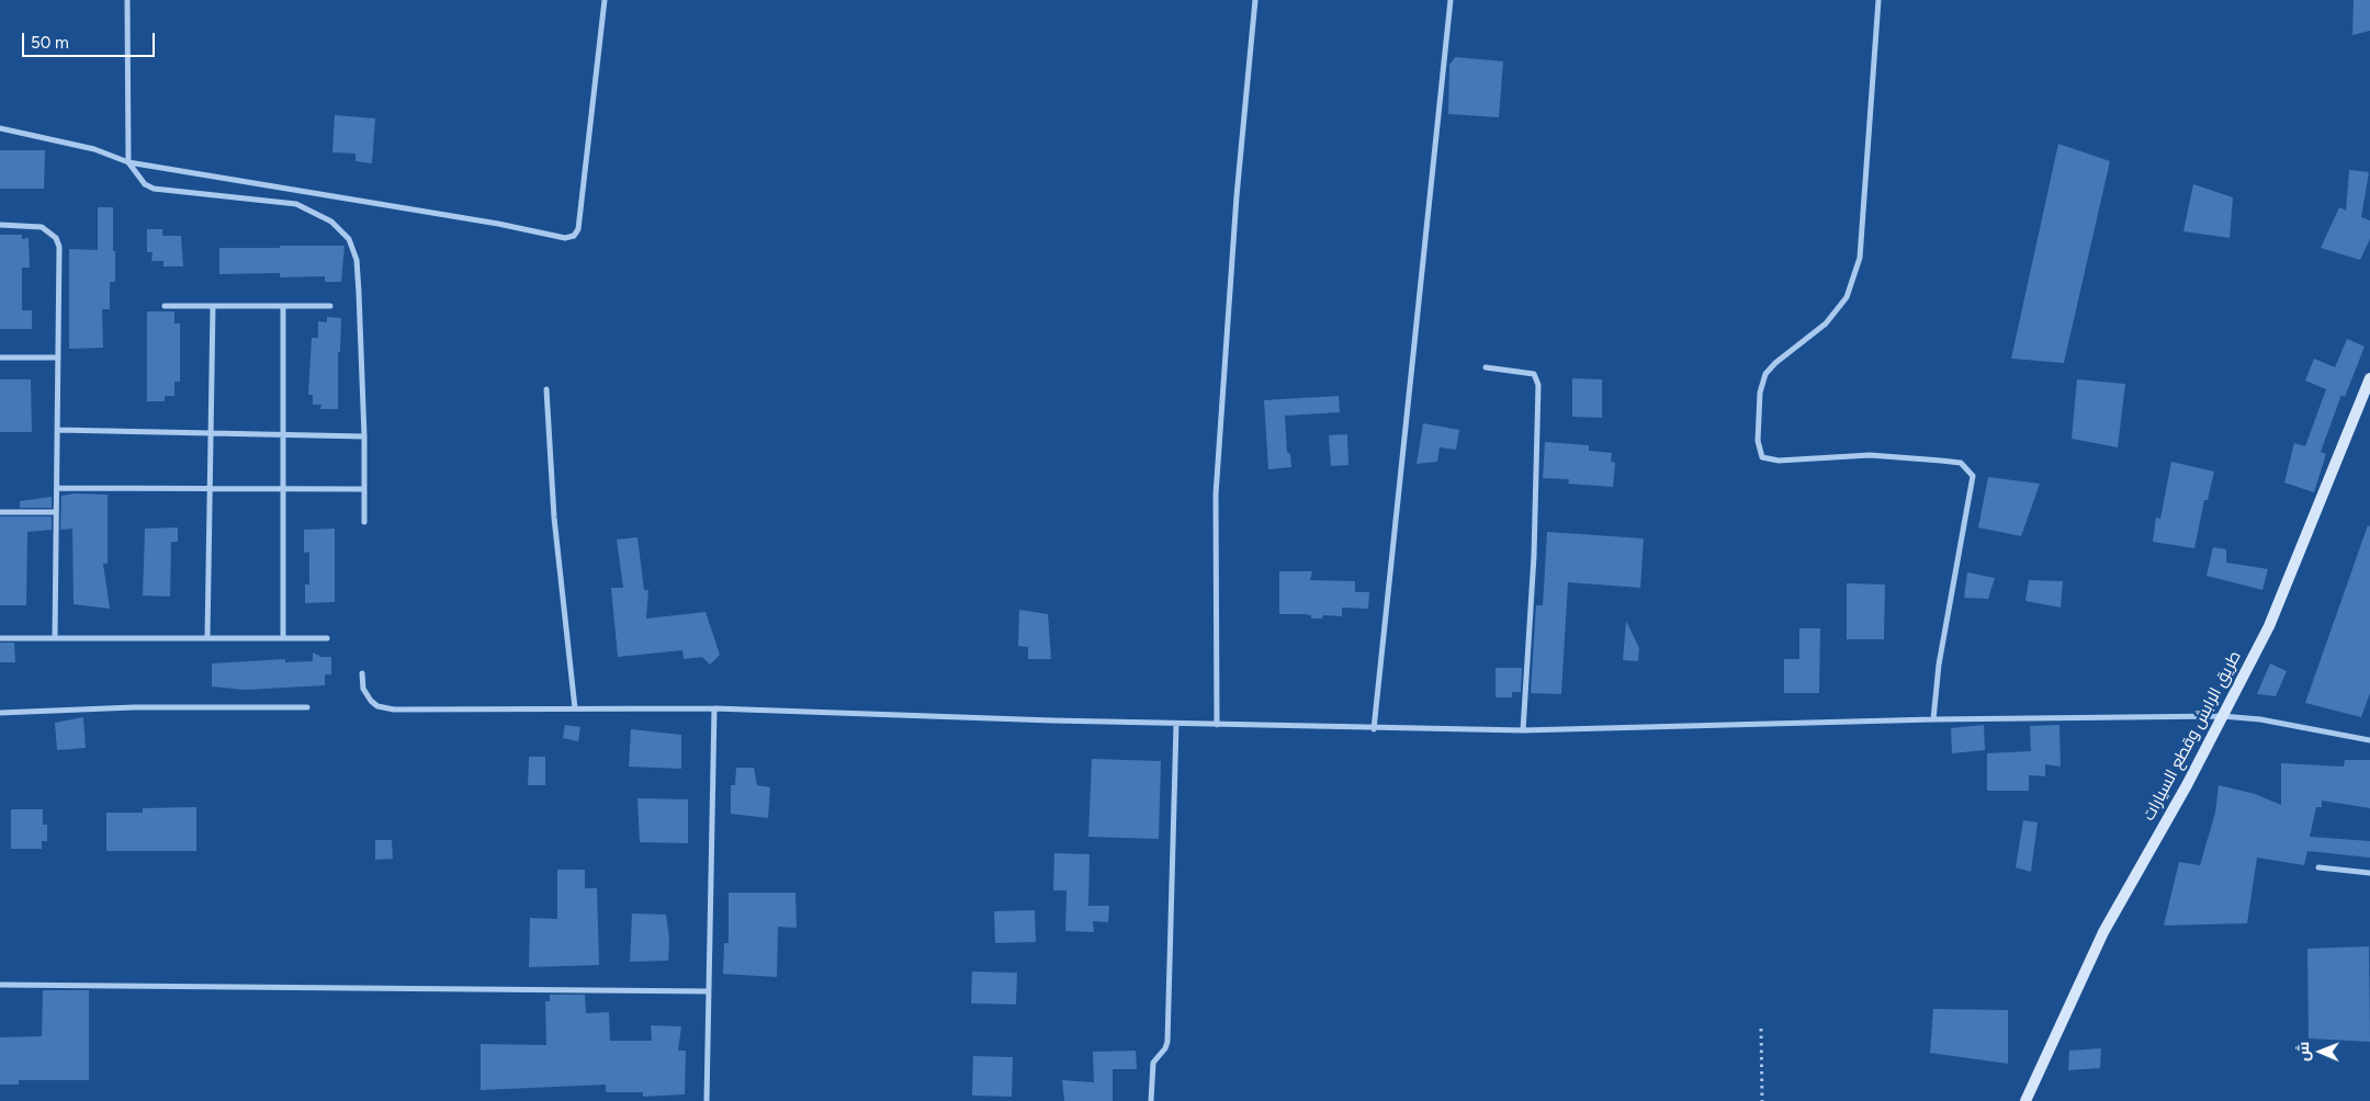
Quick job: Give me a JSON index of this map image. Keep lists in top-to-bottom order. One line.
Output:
{"streets":{"main road":["طريق الرابش وقطع السيارات"]},"scale_bar":"50 m","north":"left"}
